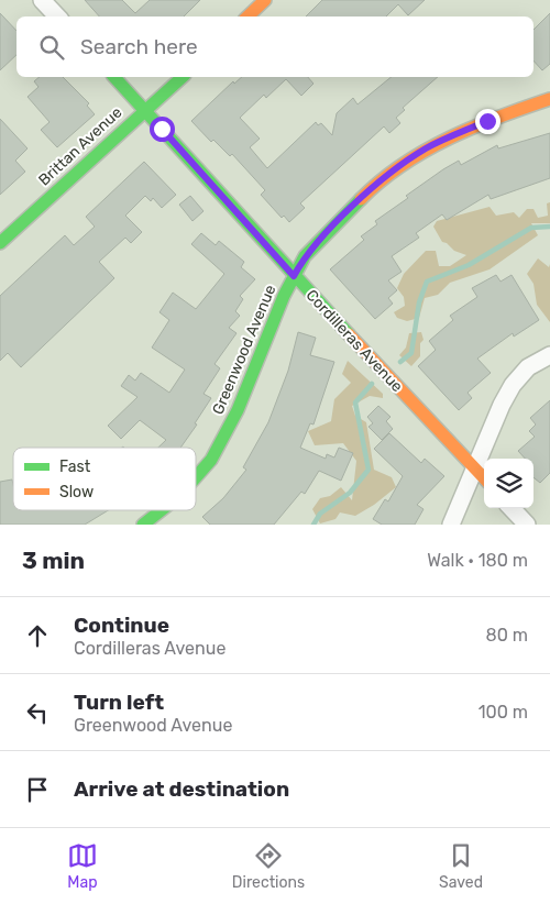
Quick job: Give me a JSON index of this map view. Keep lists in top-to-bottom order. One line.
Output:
{"streets":{"street":["Brittan Avenue","Cordilleras Avenue","Greenwood Avenue"]},"crossings":[["Brittan Avenue","Cordilleras Avenue"],["Cordilleras Avenue","Greenwood Avenue"]],"legend":["Fast","Slow"],"page":{"search":"Search here","heading":["3 min","Walk · 180 m"],"list":[["Continue","Cordilleras Avenue","80 m"],["Turn left","Greenwood Avenue","100 m"],"Arrive at destination"],"nav":["Map","Directions","Saved"]}}
